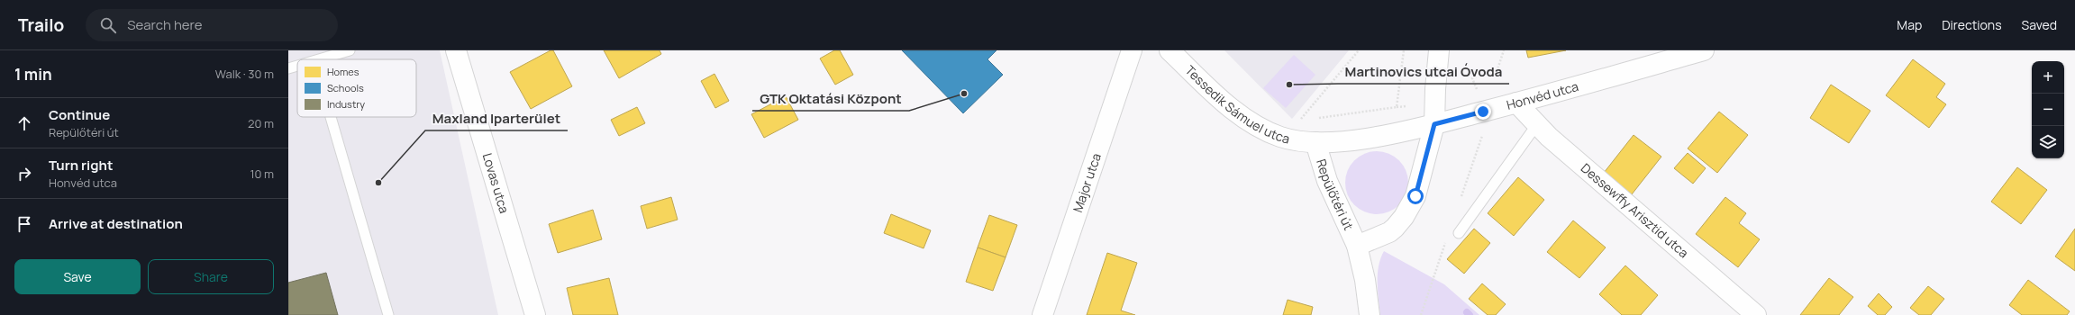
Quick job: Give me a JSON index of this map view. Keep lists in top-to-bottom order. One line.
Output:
{"streets":{"street":["Honvéd utca","Tessedik Sámuel utca","Lovas utca","Major utca","Repülőtéri út","Dessewffy Arisztid utca"]},"crossings":[["Honvéd utca","Tessedik Sámuel utca"],["Honvéd utca","Repülőtéri út"],["Honvéd utca","Dessewffy Arisztid utca"],["Tessedik Sámuel utca","Repülőtéri út"]],"places":["Martinovics utcai Óvoda","GTK Oktatási Központ","Maxland Iparterület"],"legend":["Homes","Schools","Industry"],"page":{"header":"Trailo","search":"Search here","nav":["Map","Directions","Saved"],"heading":["1 min","Walk · 30 m"],"map_buttons":["+","−"],"list":[["Continue","Repülőtéri út","20 m"],["Turn right","Honvéd utca","10 m"],"Arrive at destination"],"buttons":["Save","Share"]}}
